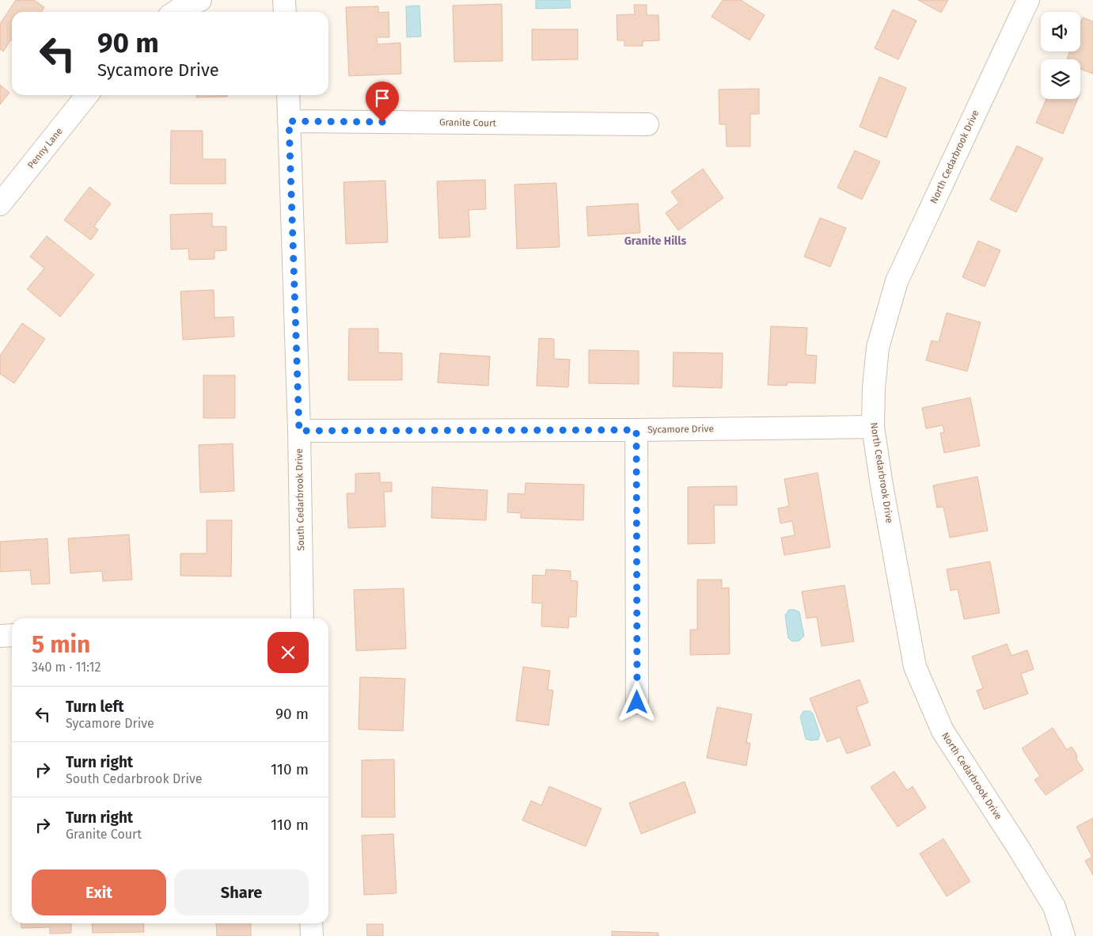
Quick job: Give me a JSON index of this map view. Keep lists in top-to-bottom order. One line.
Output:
{"streets":{"street":["Granite Court","Penny Lane","North Cedarbrook Drive","Sycamore Drive","South Cedarbrook Drive"]},"crossings":[["Granite Court","South Cedarbrook Drive"],["North Cedarbrook Drive","Sycamore Drive"],["Sycamore Drive","South Cedarbrook Drive"]],"districts":["Granite Hills"],"page":{"turn":["90 m","Sycamore Drive"],"heading":["5 min","340 m · 11:12"],"list":[{"name":"Turn left","note":"Sycamore Drive","value":"90 m"},{"name":"Turn right","note":"South Cedarbrook Drive","value":"110 m"},{"name":"Turn right","note":"Granite Court","value":"110 m"}],"buttons":["Exit","Share"]}}
